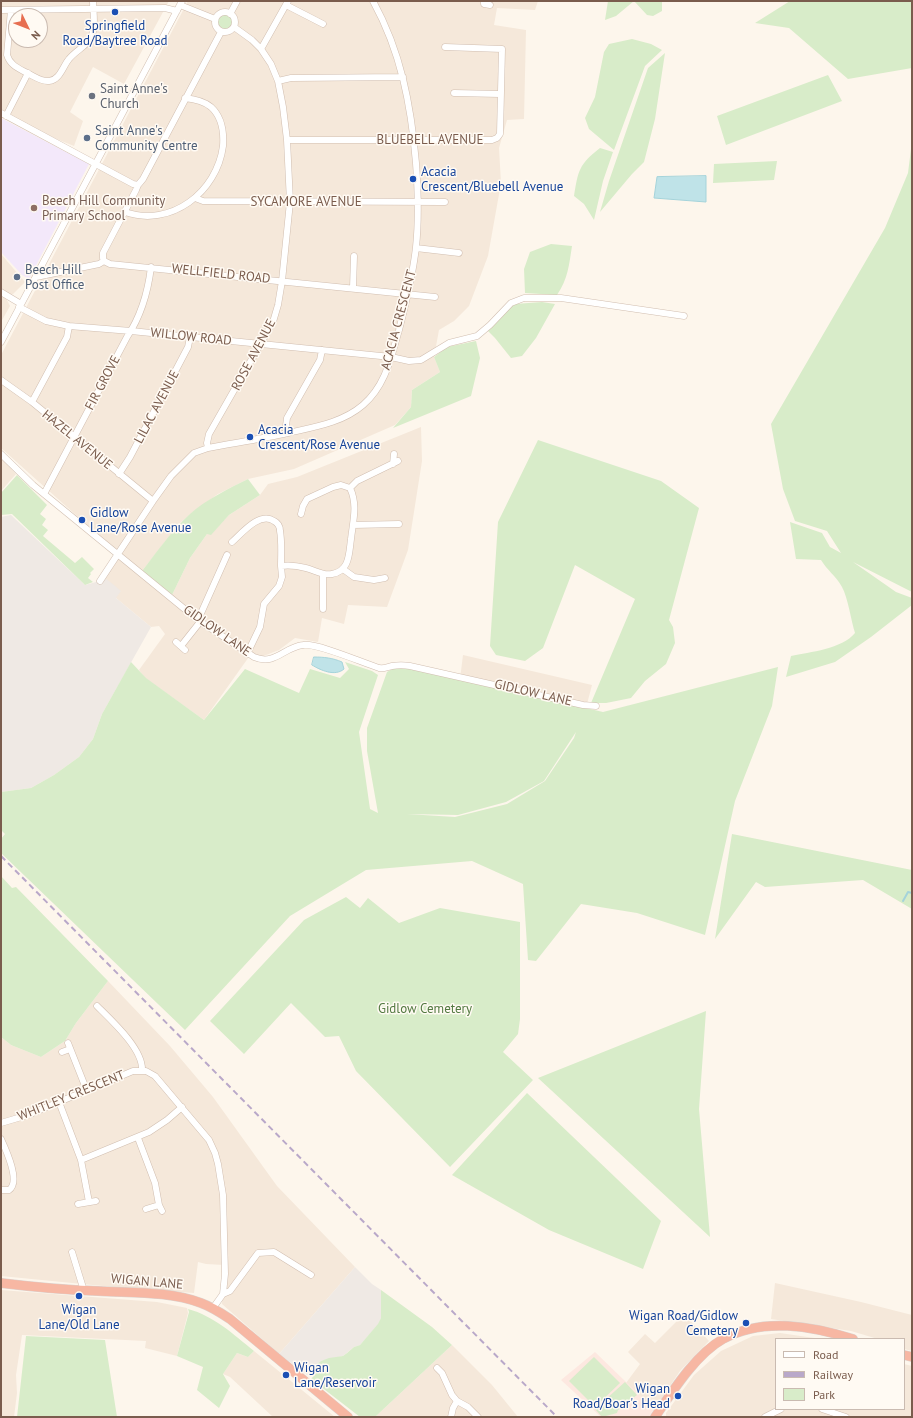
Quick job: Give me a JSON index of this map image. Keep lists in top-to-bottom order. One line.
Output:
{"streets":{"highway":["WIGAN LANE"],"street":["BLUEBELL AVENUE","SYCAMORE AVENUE","WELLFIELD ROAD","ACACIA CRESCENT","WILLOW ROAD","ROSE AVENUE","FIR GROVE","LILAC AVENUE","HAZEL AVENUE","GIDLOW LANE","WHITLEY CRESCENT"]},"crossings":[["BLUEBELL AVENUE","ACACIA CRESCENT"],["BLUEBELL AVENUE","ROSE AVENUE"],["SYCAMORE AVENUE","ACACIA CRESCENT"],["SYCAMORE AVENUE","ROSE AVENUE"],["WELLFIELD ROAD","ACACIA CRESCENT"],["WELLFIELD ROAD","ROSE AVENUE"],["WELLFIELD ROAD","FIR GROVE"],["ACACIA CRESCENT","WILLOW ROAD"],["ACACIA CRESCENT","ROSE AVENUE"],["WILLOW ROAD","ROSE AVENUE"],["WILLOW ROAD","FIR GROVE"],["WILLOW ROAD","LILAC AVENUE"],["FIR GROVE","HAZEL AVENUE"],["FIR GROVE","GIDLOW LANE"],["LILAC AVENUE","HAZEL AVENUE"]],"parks":["Gidlow Cemetery"],"places":["Springfield Road/Baytree Road","Saint Anne's Church","Saint Anne's Community Centre","Acacia Crescent/Bluebell Avenue","Beech Hill Community Primary School","Beech Hill Post Office","Acacia Crescent/Rose Avenue","Gidlow Lane/Rose Avenue","Wigan Lane/Old Lane","Wigan Road/Gidlow Cemetery","Wigan Lane/Reservoir","Wigan Road/Boar's Head"],"legend":["Road","Railway","Park"],"north":"bottom right"}
